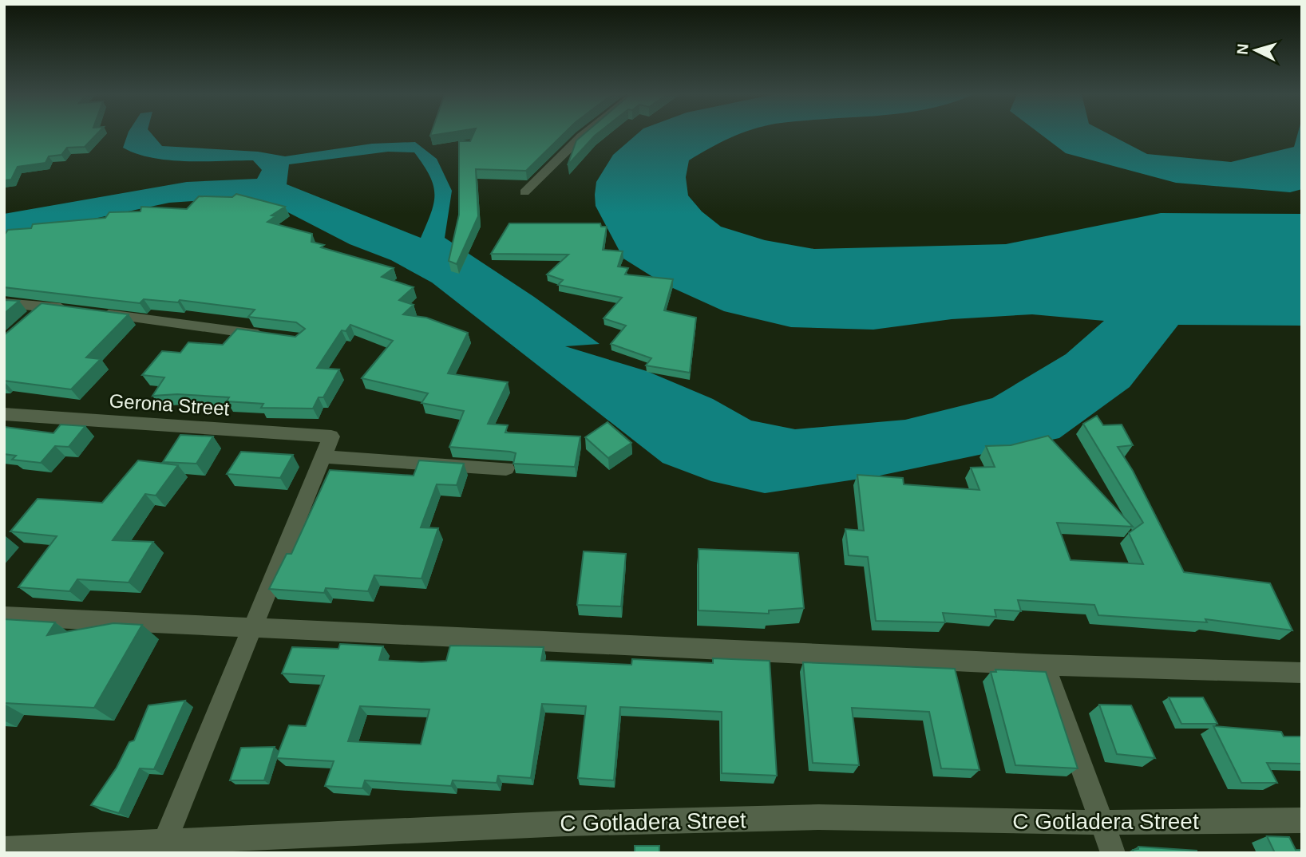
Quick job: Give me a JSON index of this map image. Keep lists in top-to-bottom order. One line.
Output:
{"streets":{"street":["Gerona Street","C Gotladera Street"]},"north":"left"}
